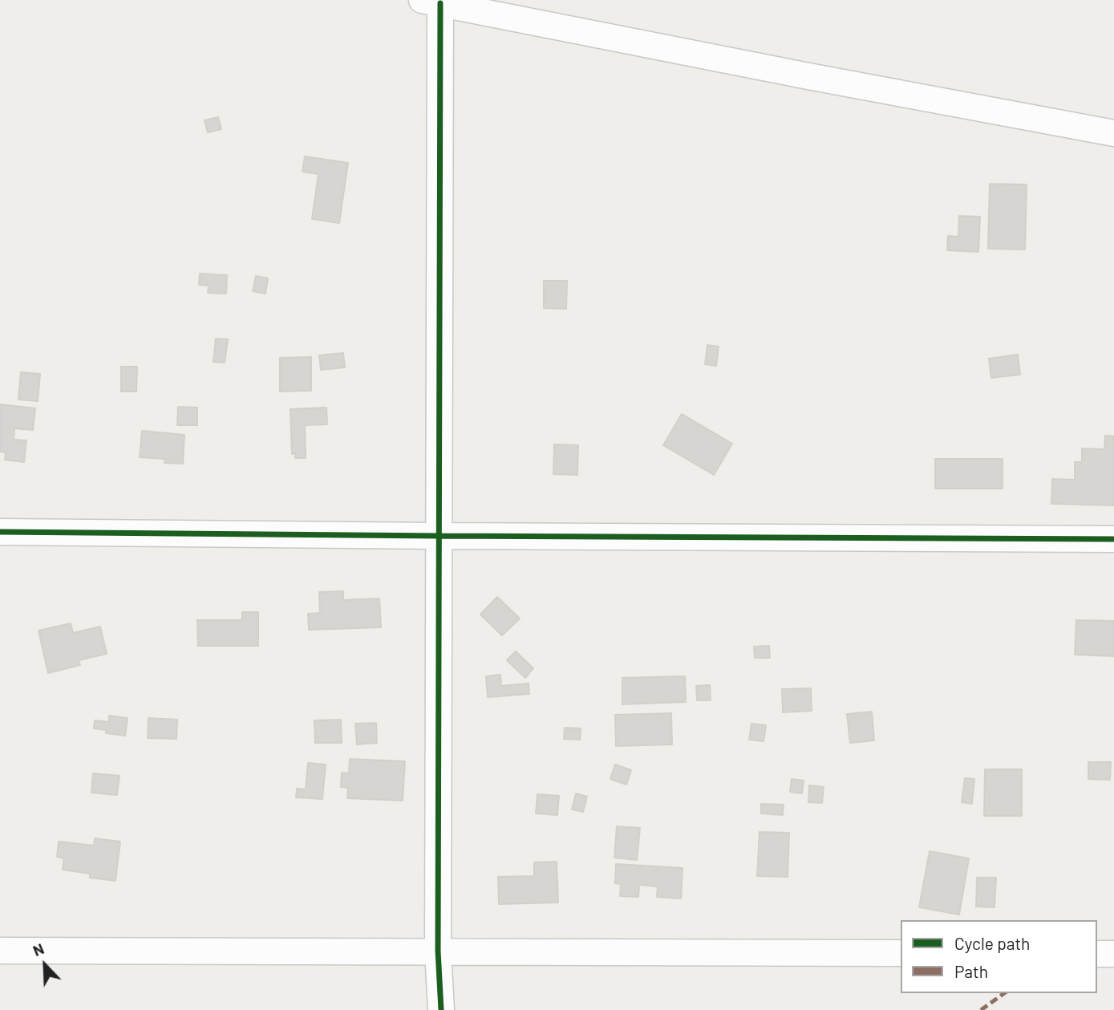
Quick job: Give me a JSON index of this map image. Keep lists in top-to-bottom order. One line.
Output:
{"legend":["Cycle path","Path"],"north":"top left"}
